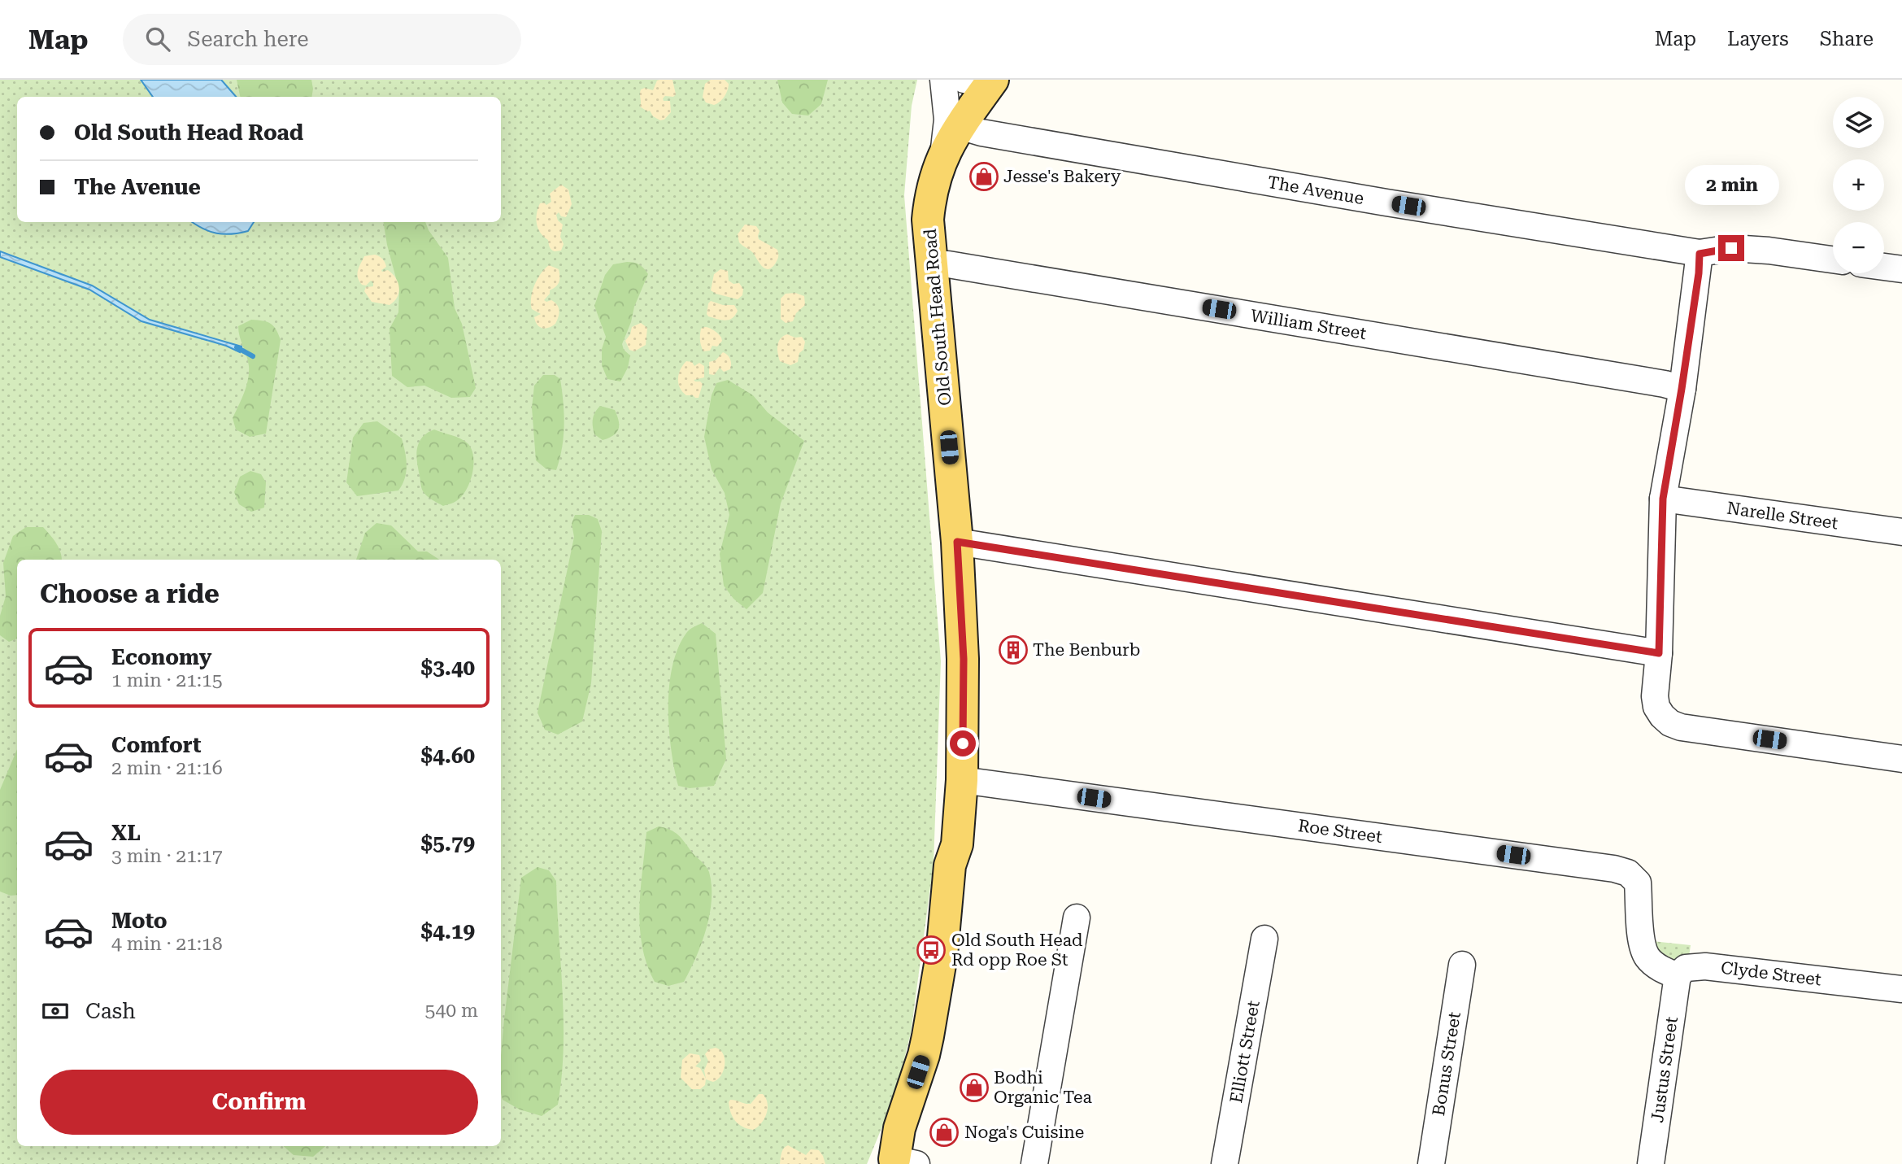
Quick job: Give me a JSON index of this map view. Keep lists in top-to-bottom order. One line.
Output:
{"streets":{"main road":["Old South Head Road"],"street":["The Avenue","William Street","Narelle Street","Roe Street","Clyde Street","Elliott Street","Bonus Street","Justus Street"]},"crossings":[["The Avenue","Old South Head Road"],["Old South Head Road","William Street"],["Old South Head Road","Roe Street"],["Roe Street","Clyde Street"],["Roe Street","Justus Street"],["Clyde Street","Justus Street"]],"places":{"shop":["Jesse's Bakery","Bodhi Organic Tea","Noga's Cuisine"],"building":["The Benburb"],"bus stop":["Old South Head Rd opp Roe St"]},"page":{"header":"Map","search":"Search here","nav":["Map","Layers","Share"],"map_buttons":["+","−"],"banner":["Old South Head Road","The Avenue"],"bubble":"2 min","heading":"Choose a ride","list":[{"name":"Economy","note":"1 min · 21:15","value":"$3.40"},{"name":"Comfort","note":"2 min · 21:16","value":"$4.60"},{"name":"XL","note":"3 min · 21:17","value":"$5.79"},{"name":"Moto","note":"4 min · 21:18","value":"$4.19"}],"pay":["Cash","540 m"],"buttons":"Confirm"}}
